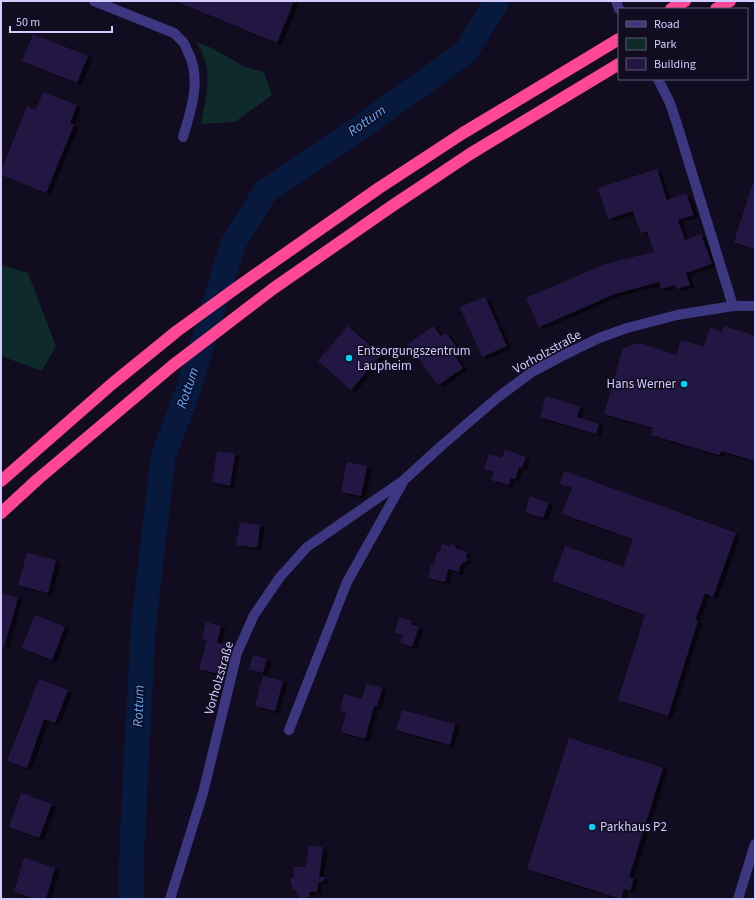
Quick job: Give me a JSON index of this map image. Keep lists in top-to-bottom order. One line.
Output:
{"streets":{"street":["Vorholzstraße"]},"water":["Rottum"],"places":["Entsorgungszentrum Laupheim","Hans Werner","Parkhaus P2"],"legend":["Road","Park","Building"],"scale_bar":"50 m"}
